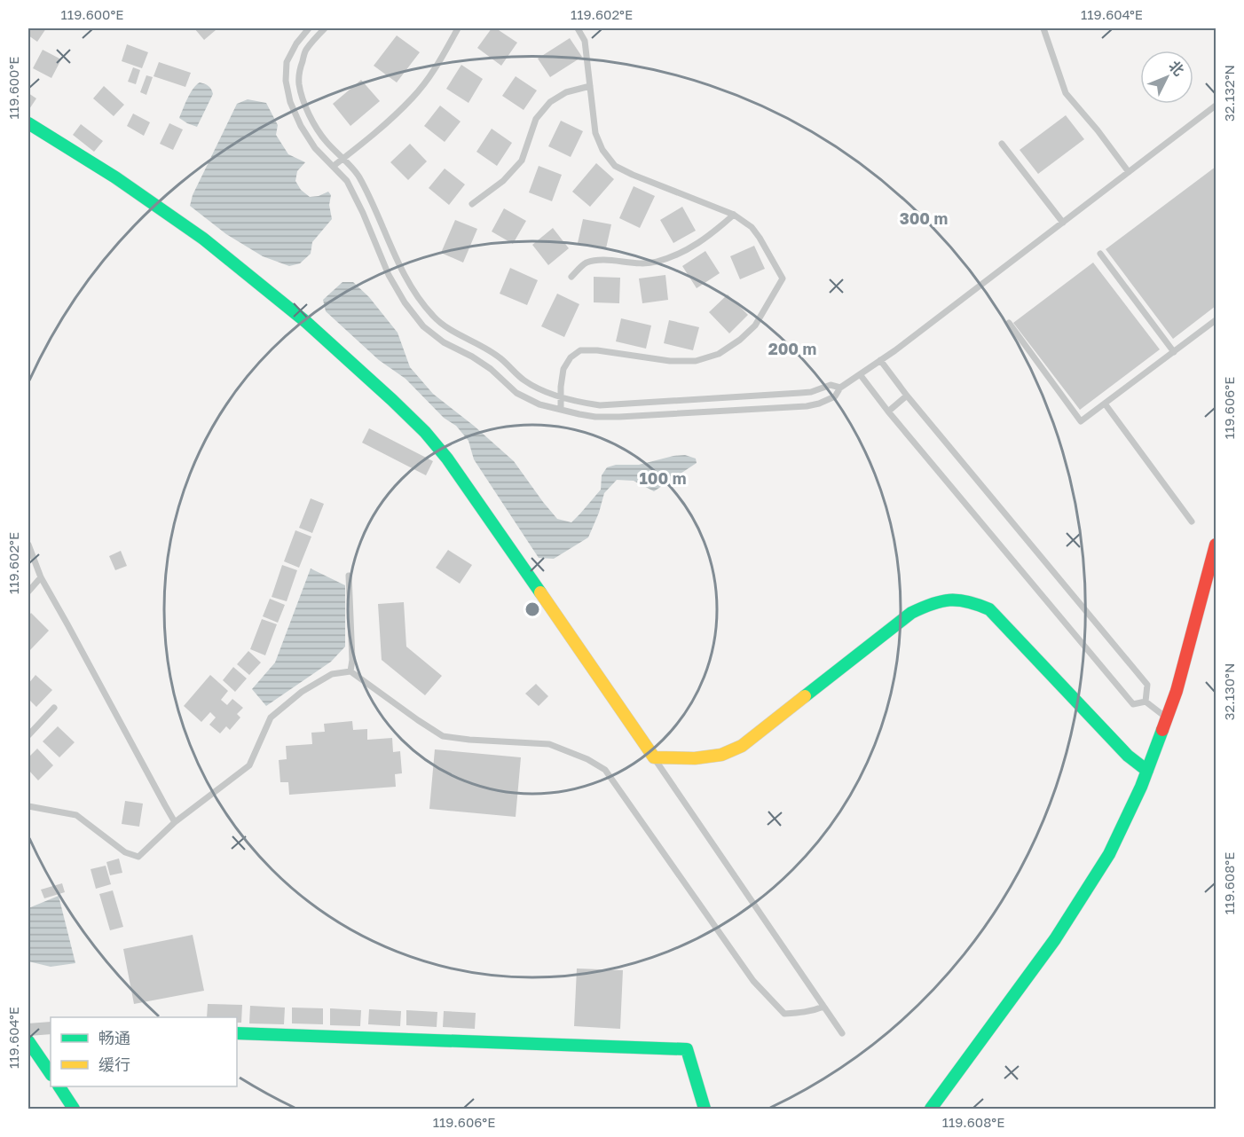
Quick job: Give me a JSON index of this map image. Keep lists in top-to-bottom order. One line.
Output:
{"legend":["畅通","缓行"],"north":"top right","coordinates":["119.600°E","119.602°E","119.604°E","32.132°N","119.606°E","32.130°N","119.608°E"],"rings":["300 m","200 m","100 m"]}
